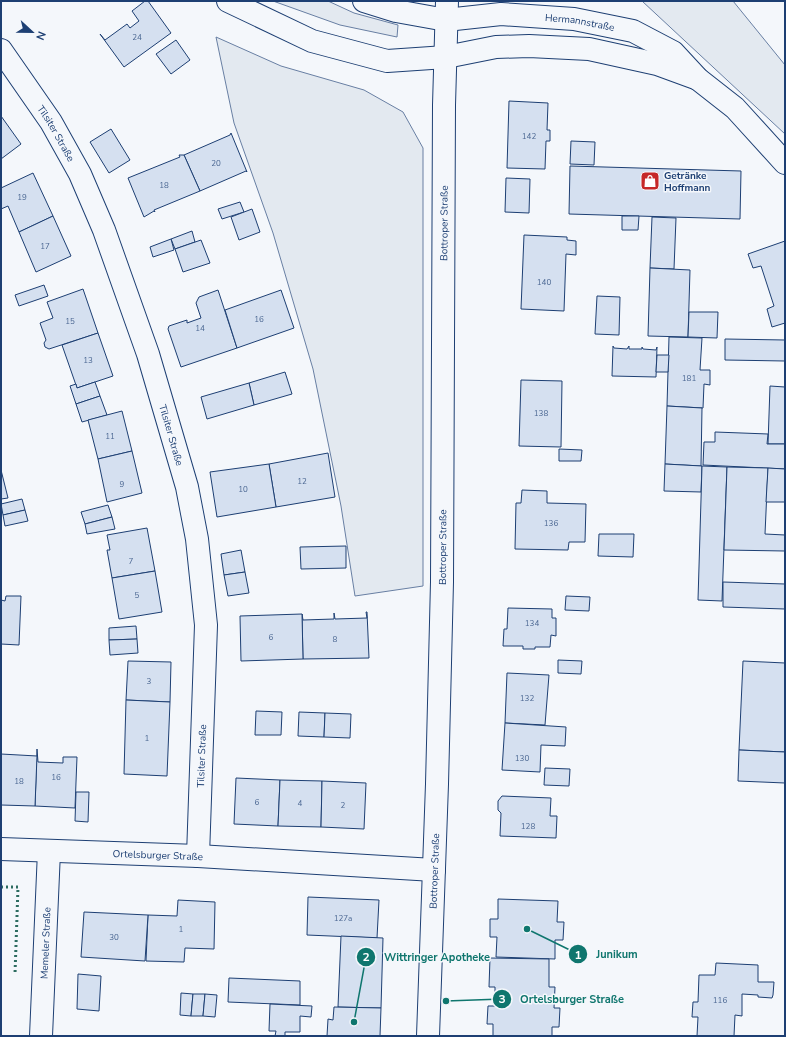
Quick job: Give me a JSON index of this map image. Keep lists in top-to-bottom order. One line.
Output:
{"streets":{"street":["Hermannstraße","Tilsiter Straße","Bottroper Straße","Ortelsburger Straße","Memeler Straße"]},"crossings":[["Hermannstraße","Bottroper Straße"],["Tilsiter Straße","Ortelsburger Straße"],["Bottroper Straße","Ortelsburger Straße"],["Ortelsburger Straße","Memeler Straße"]],"places":{"shop":["Getränke Hoffmann"],"other":["Junikum","Ortelsburger Straße","Wittringer Apotheke"]},"house_numbers":["24","142","20","18","19","17","140","16","15","14","13","181","138","11","12","9","10","136","7","5","134","6","8","3","132","1","130","16","18","6","4","2","128","127a","1","30","116"],"north":"right"}
